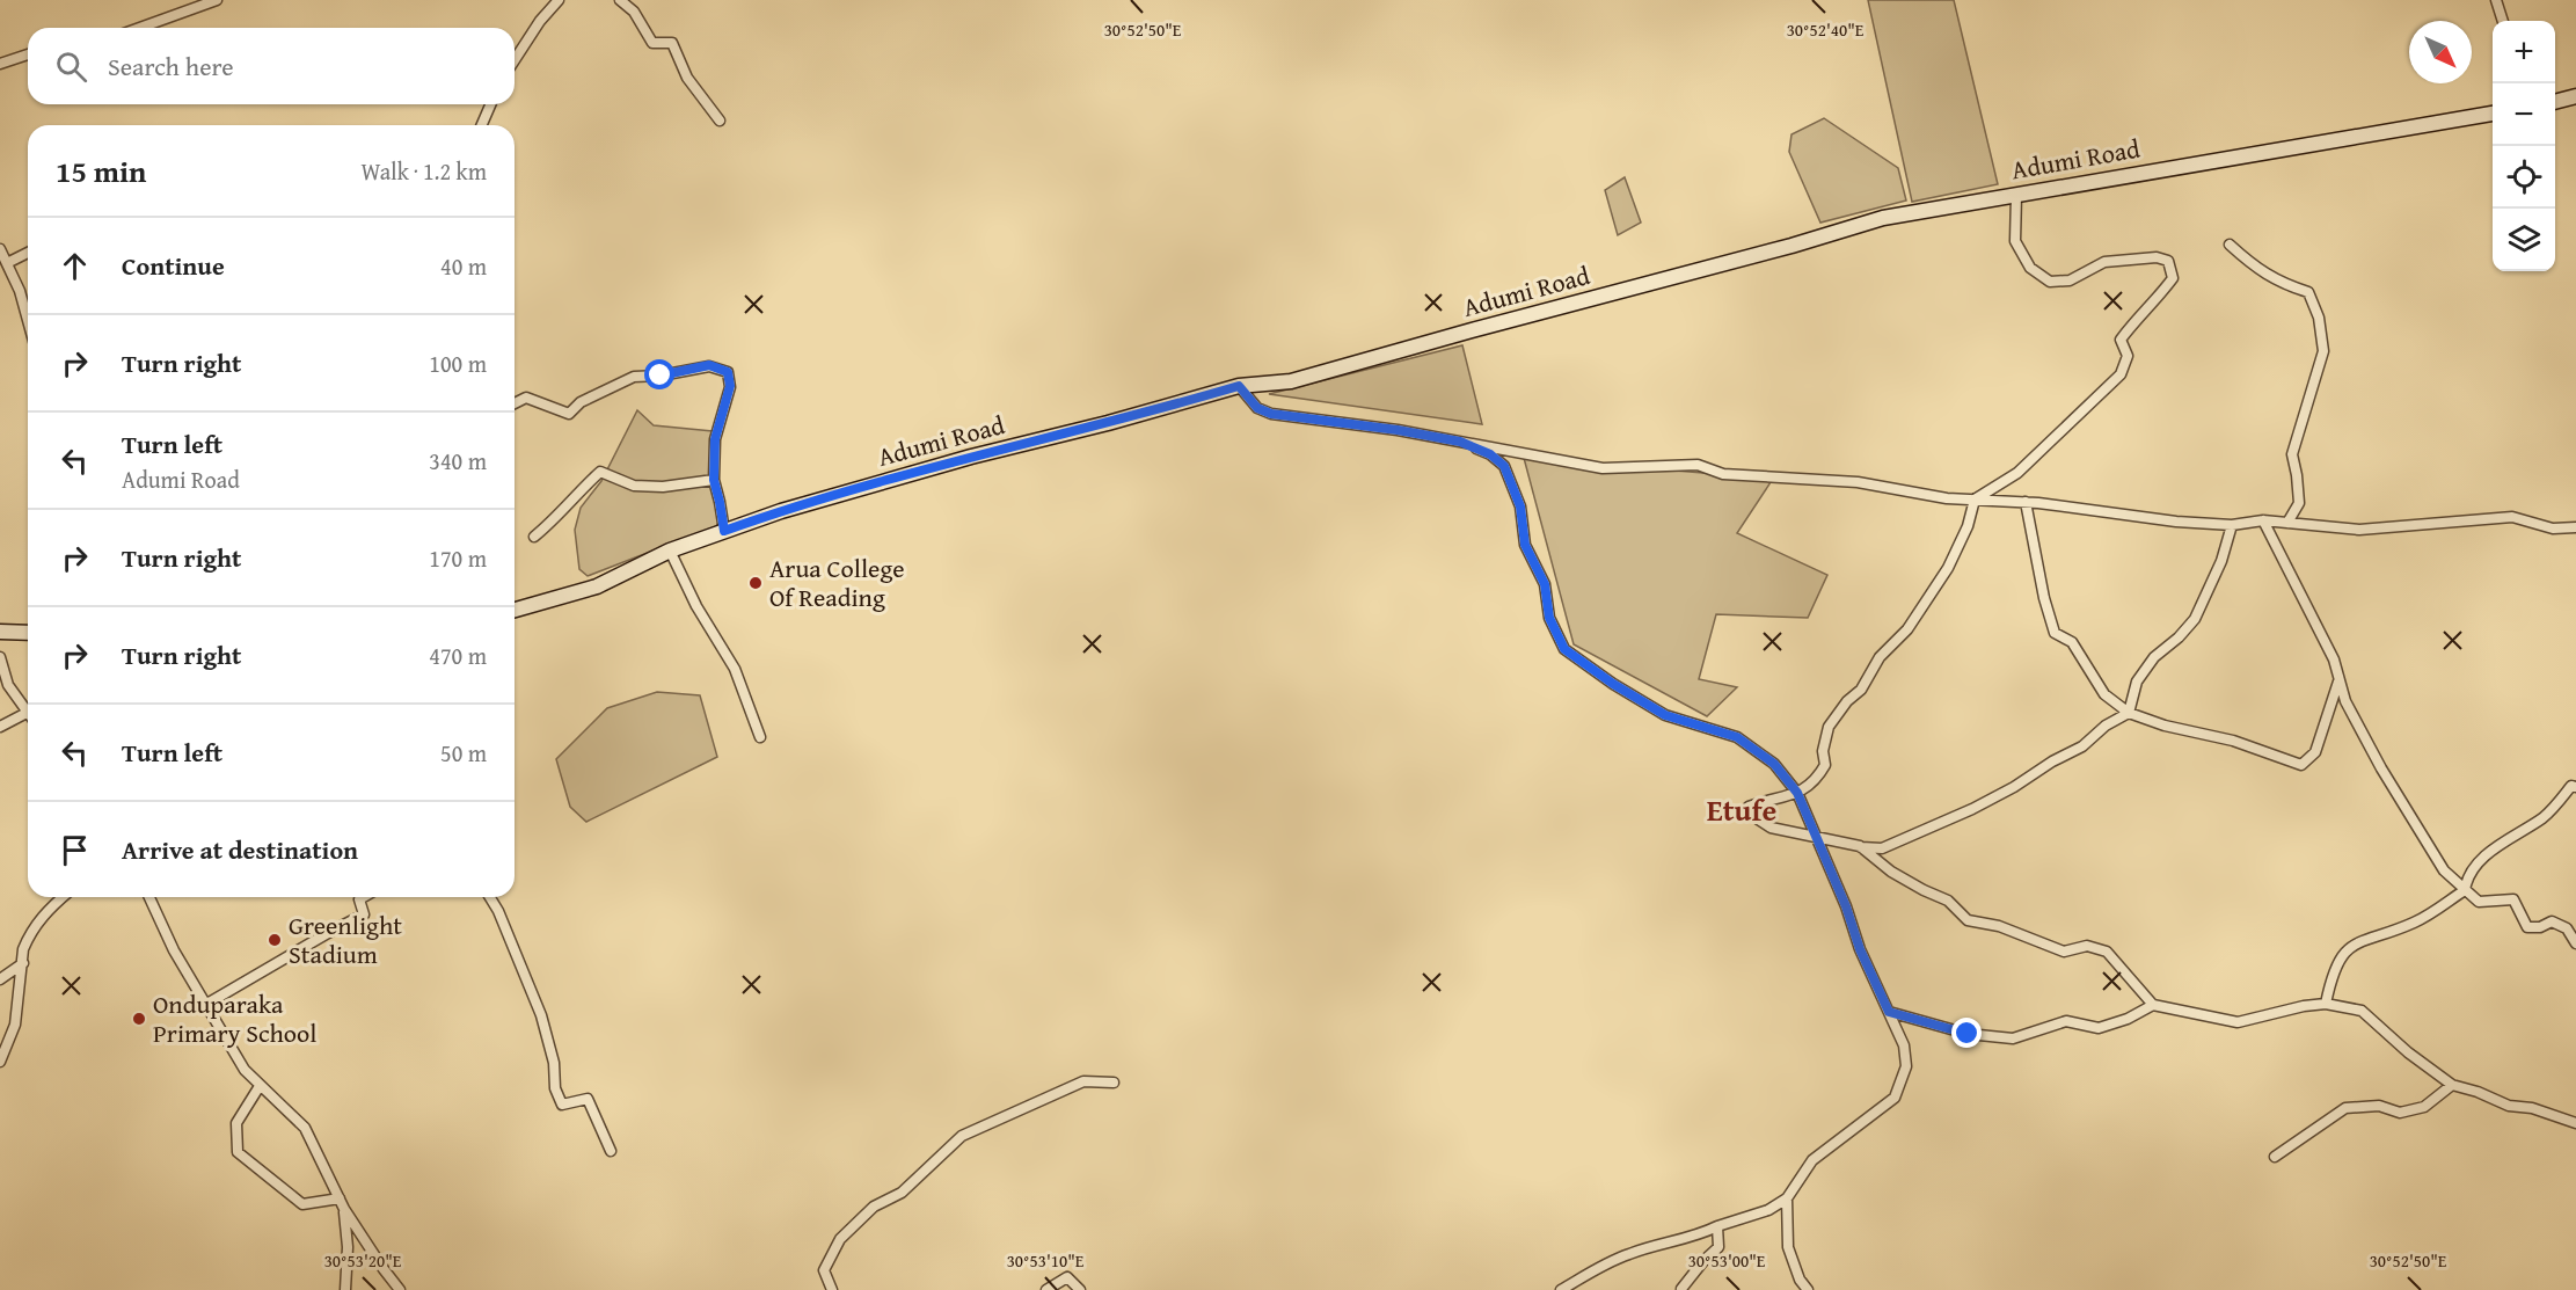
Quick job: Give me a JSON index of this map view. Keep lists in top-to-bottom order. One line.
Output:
{"streets":{"main road":["Adumi Road"]},"districts":["Etufe"],"places":["Arua College Of Reading","Greenlight Stadium","Onduparaka Primary School"],"north":"bottom right","page":{"map_buttons":["+","−"],"search":"Search here","heading":["15 min","Walk · 1.2 km"],"list":[["Continue","40 m"],["Turn right","100 m"],["Turn left","Adumi Road","340 m"],["Turn right","170 m"],["Turn right","470 m"],["Turn left","50 m"],"Arrive at destination"]},"coordinates":["30°52'50\"E","30°52'40\"E","30°53'20\"E","30°53'10\"E","30°53'00\"E"]}
